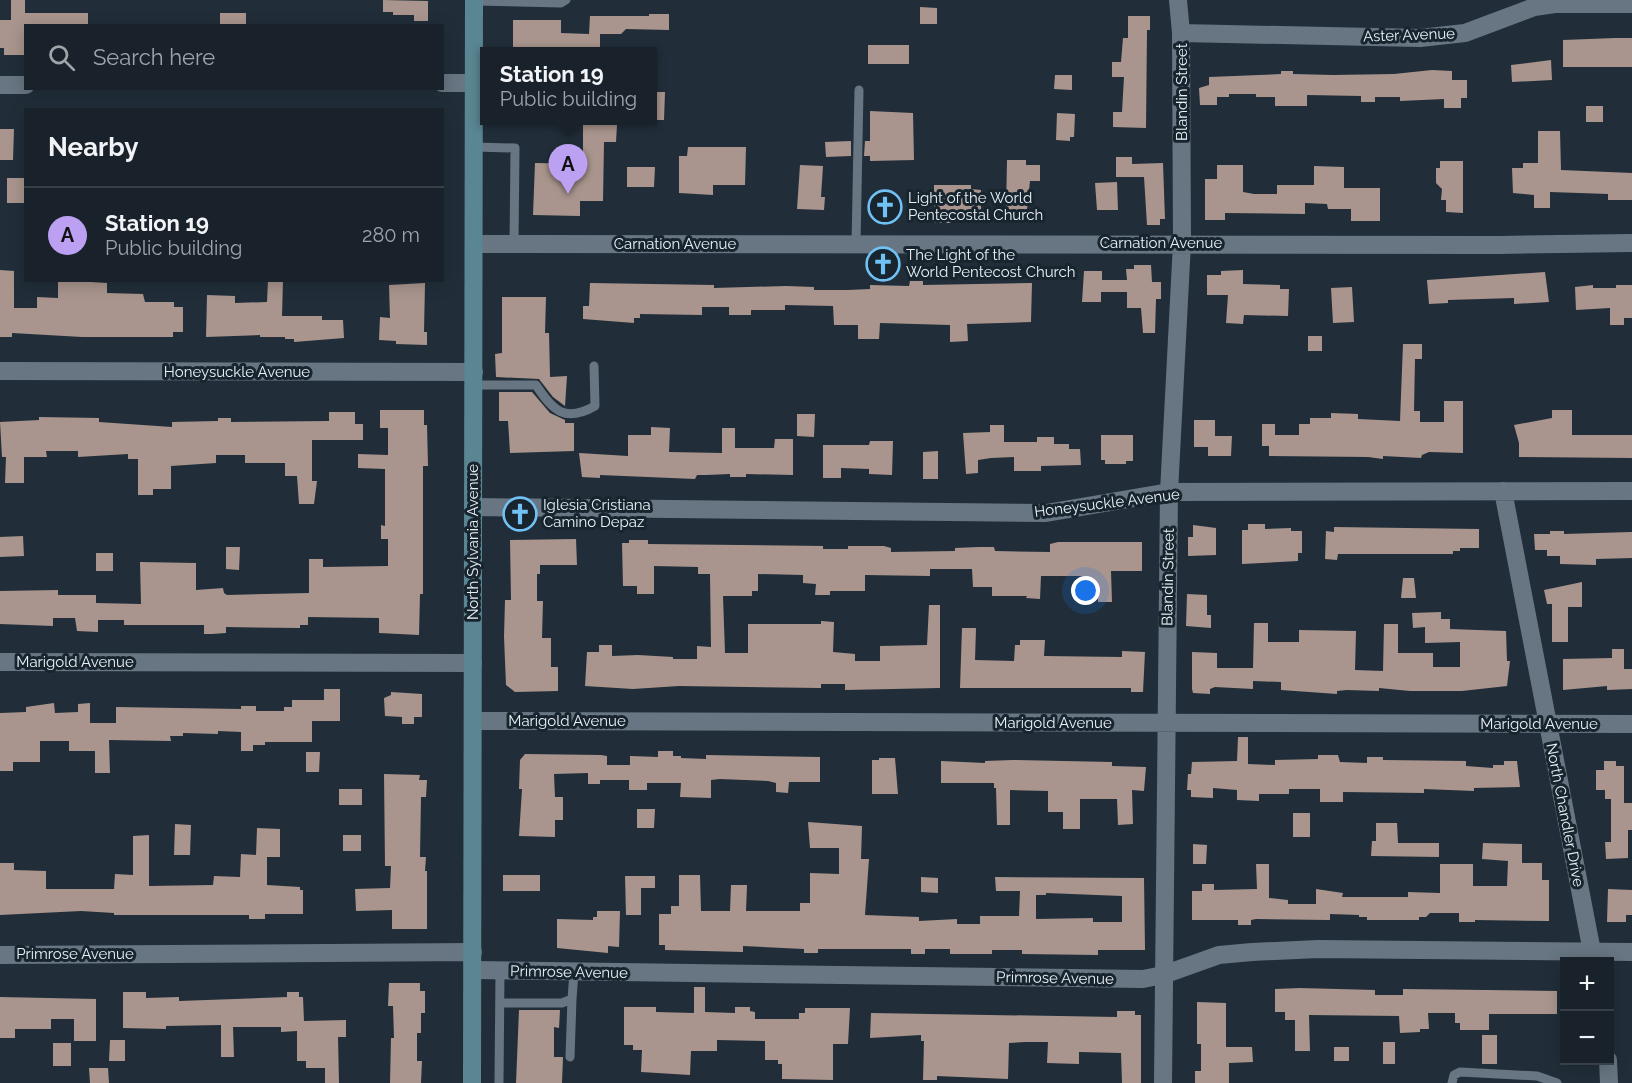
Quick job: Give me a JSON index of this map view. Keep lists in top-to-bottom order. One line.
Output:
{"streets":{"main road":["North Sylvania Avenue"],"street":["Aster Avenue","Blandin Street","Carnation Avenue","Honeysuckle Avenue","Marigold Avenue","North Chandler Drive","Primrose Avenue"]},"crossings":[["Aster Avenue","Blandin Street"],["Blandin Street","Carnation Avenue"],["Blandin Street","Honeysuckle Avenue"],["Blandin Street","Marigold Avenue"],["Blandin Street","Primrose Avenue"],["Carnation Avenue","North Sylvania Avenue"],["Honeysuckle Avenue","North Sylvania Avenue"],["Honeysuckle Avenue","North Chandler Drive"],["North Sylvania Avenue","Marigold Avenue"],["North Sylvania Avenue","Primrose Avenue"],["Marigold Avenue","North Chandler Drive"],["North Chandler Drive","Primrose Avenue"]],"places":{"church":["Light of the World Pentecostal Church","The Light of the World Pentecost Church","Iglesia Cristiana Camino Depaz"]},"page":{"search":"Search here","popup":["Station 19","Public building"],"heading":"Nearby","pins":"A","list":[{"mark":"A","name":"Station 19","note":"Public building","value":"280 m"}],"map_buttons":["+","−"]}}
